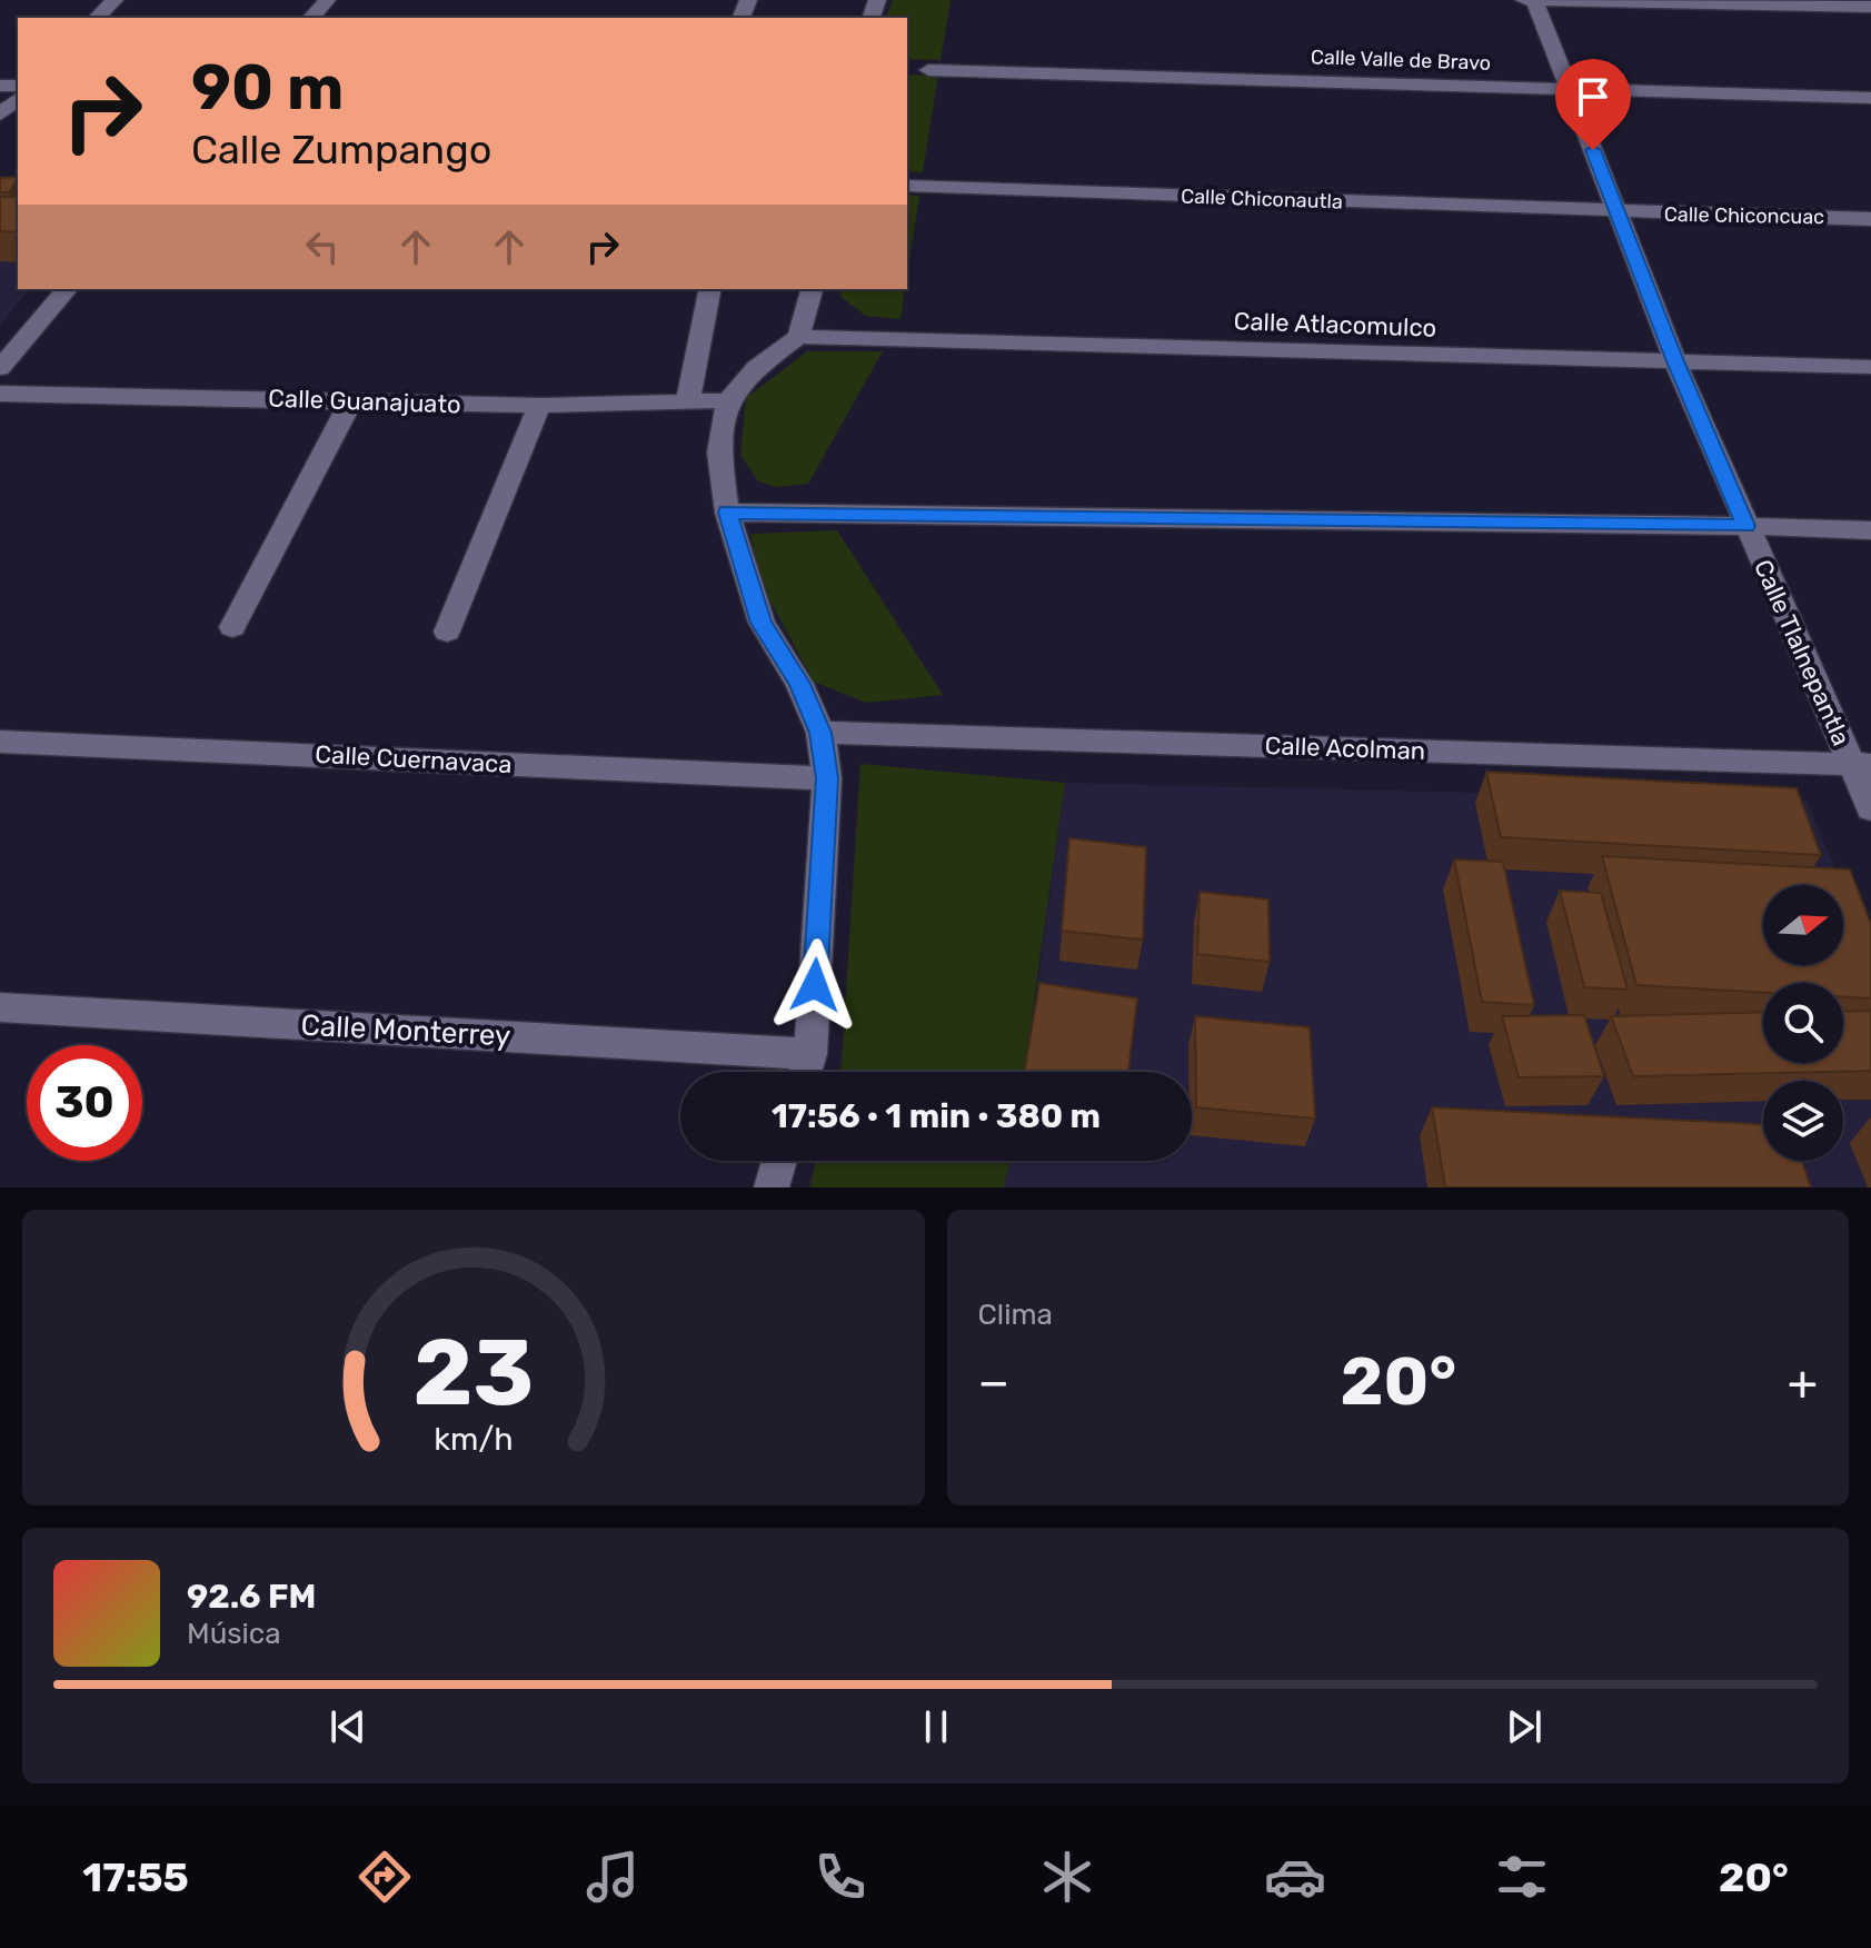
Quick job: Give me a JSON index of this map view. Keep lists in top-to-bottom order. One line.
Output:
{"streets":{"street":["Calle Valle de Bravo","Calle Chiconautla","Calle Chiconcuac","Calle Atlacomulco","Calle Guanajuato","Calle Tlalnepantla","Calle Acolman","Calle Cuernavaca","Calle Monterrey"]},"crossings":[["Calle Valle de Bravo","Calle Tlalnepantla"],["Calle Chiconautla","Calle Chiconcuac"],["Calle Chiconautla","Calle Tlalnepantla"],["Calle Chiconcuac","Calle Tlalnepantla"],["Calle Atlacomulco","Calle Tlalnepantla"],["Calle Tlalnepantla","Calle Acolman"]],"north":"right","page":{"turn":["90 m","Calle Zumpango"],"limit":"30","trip":"17:56 · 1 min · 380 m","tile":"Clima","heat":["−","20°","+"],"song":["92.6 FM","Música"],"tabs":["17:55","20°"],"gauge":["23","km/h"]}}
